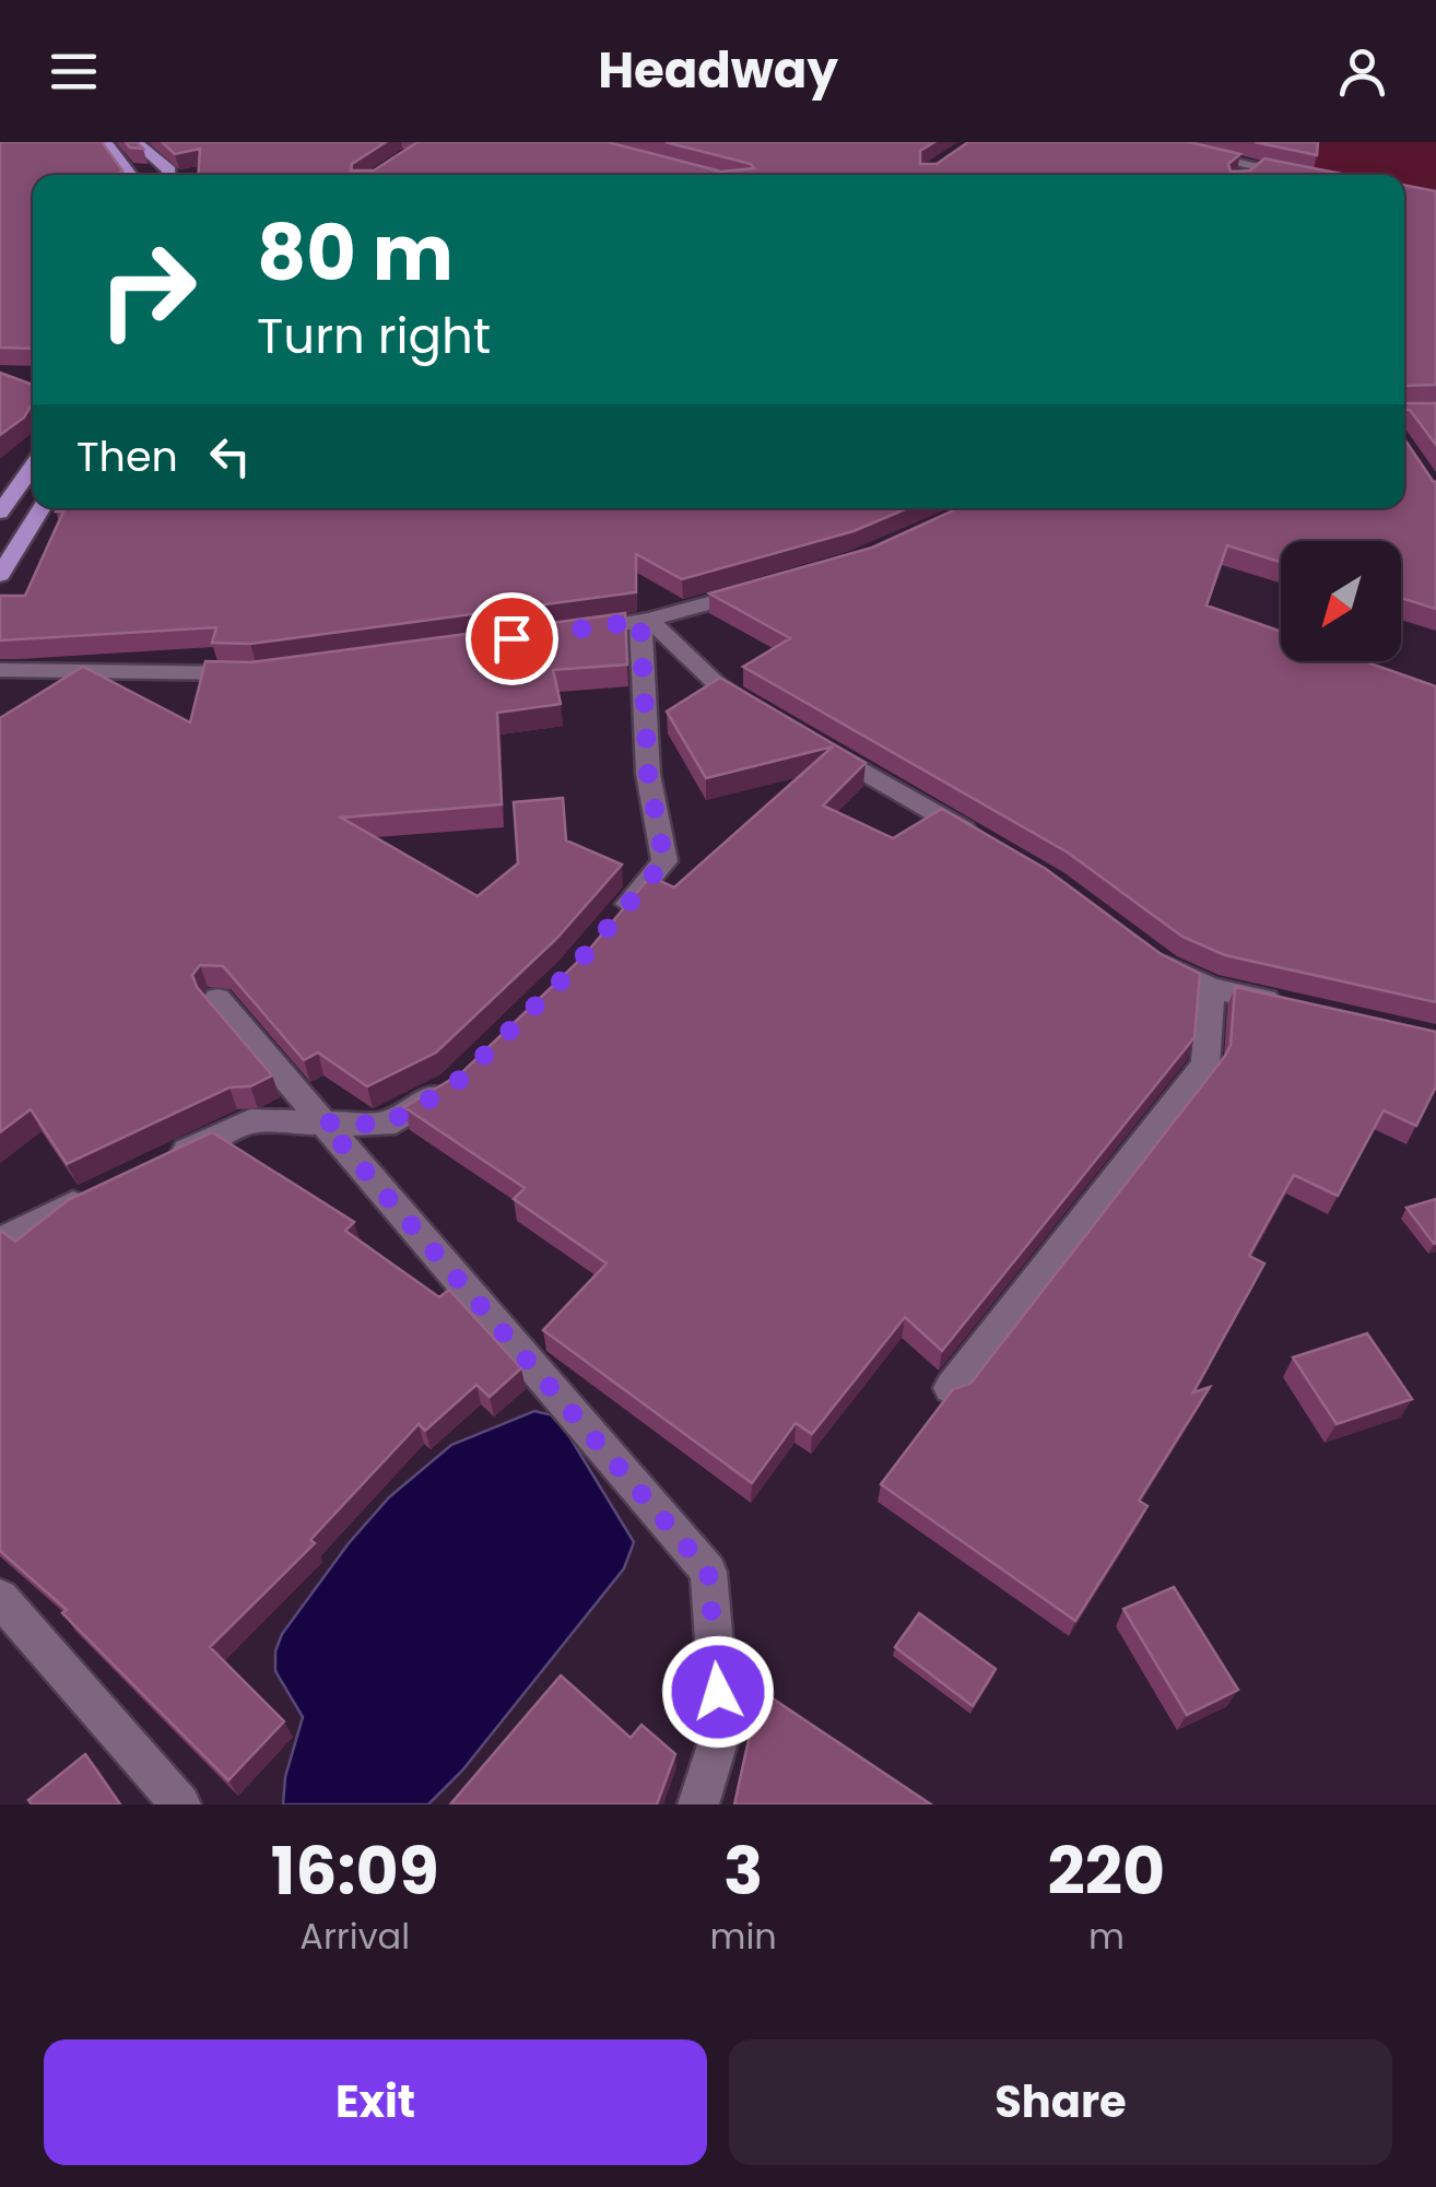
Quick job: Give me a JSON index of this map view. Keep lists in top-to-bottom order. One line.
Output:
{"north":"bottom left","page":{"header":"Headway","turn":["80 m","Turn right"],"then":"Then","eta":["16:09","Arrival","3","min","220","m"],"buttons":["Exit","Share"]}}
